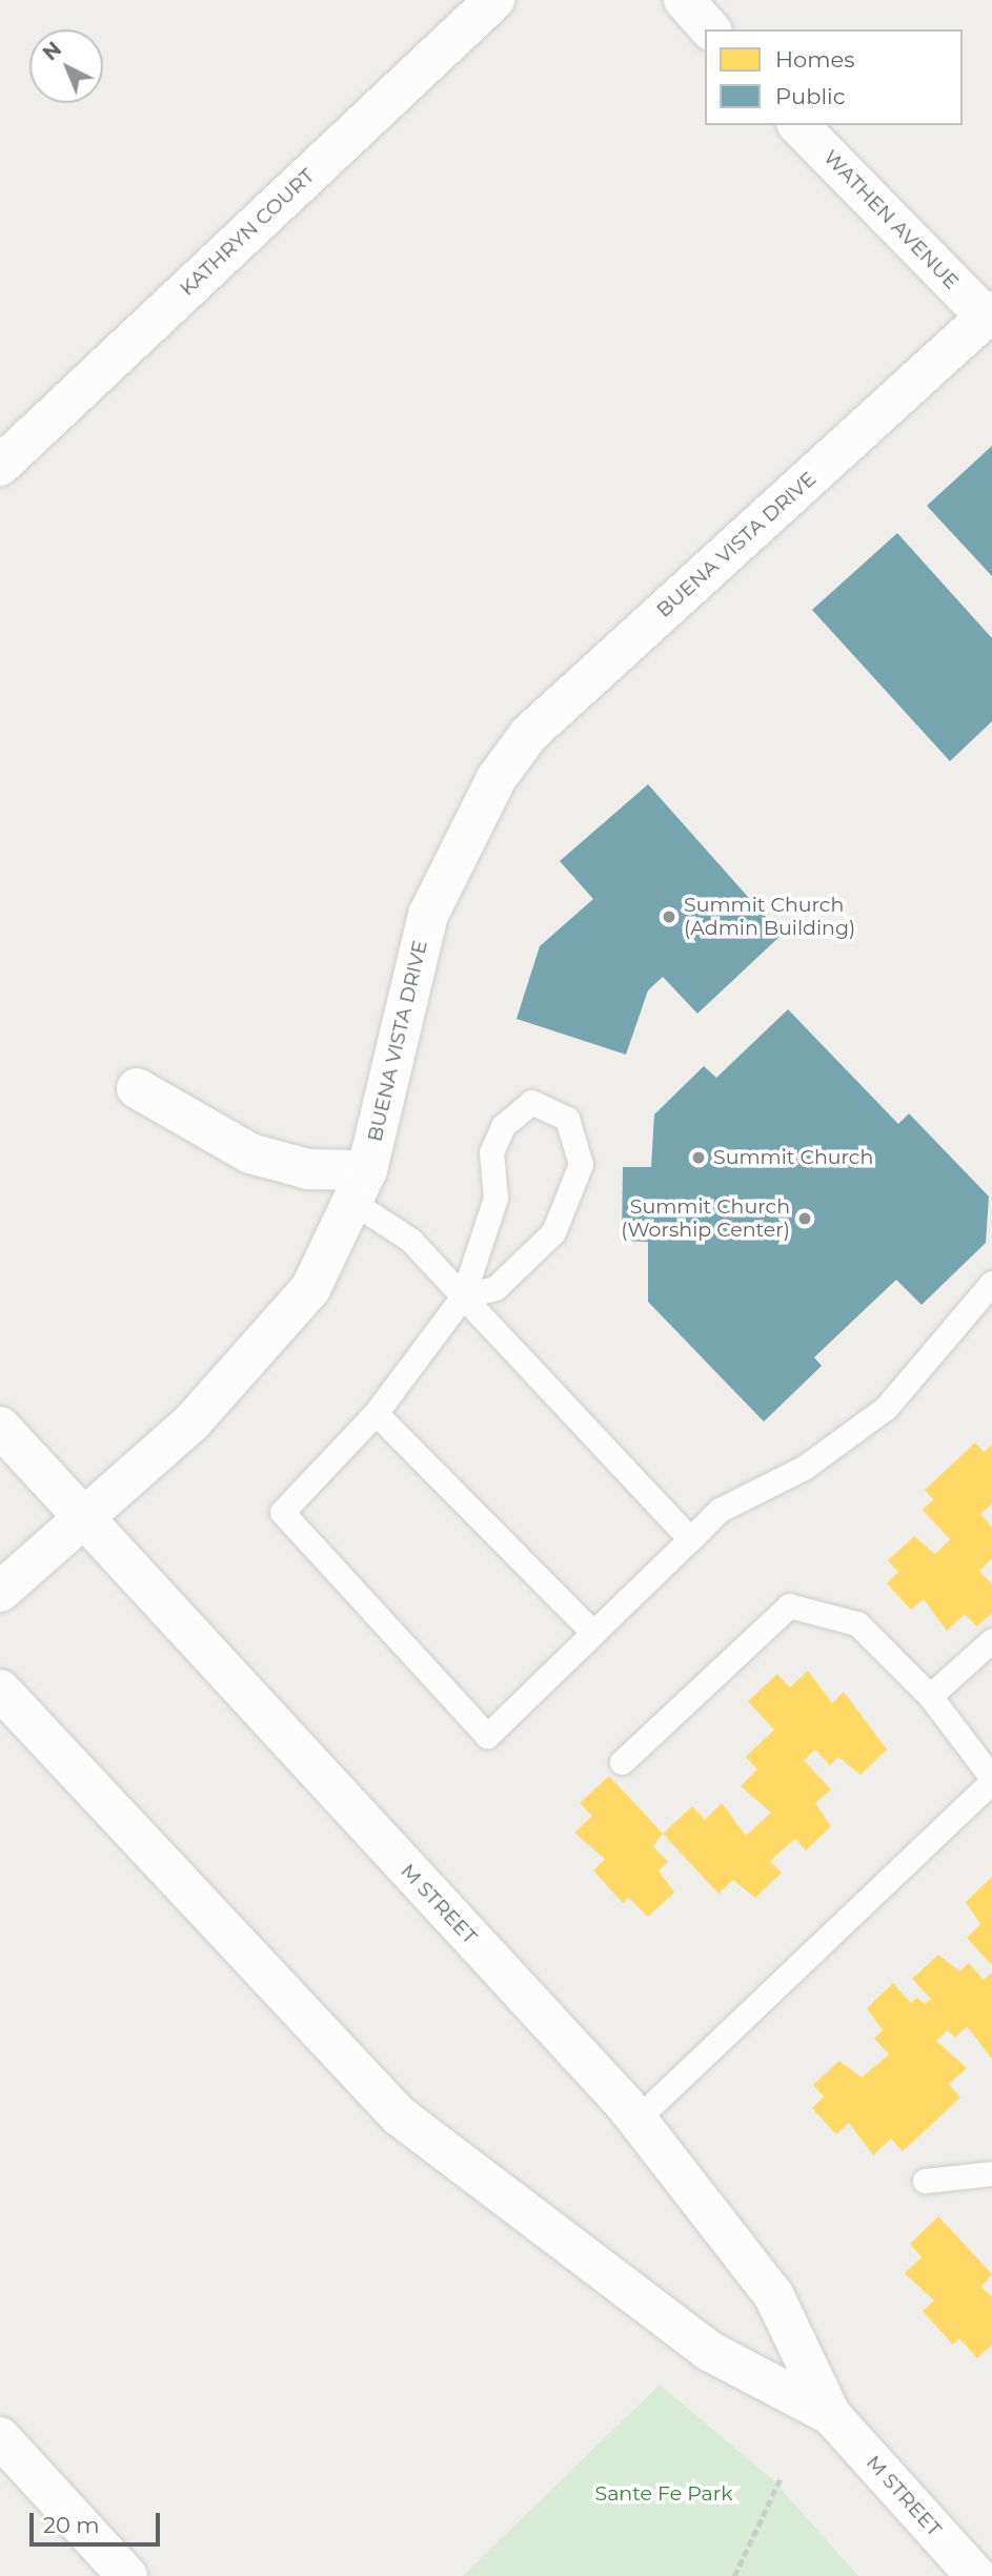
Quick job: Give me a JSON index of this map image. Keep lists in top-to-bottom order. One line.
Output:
{"streets":{"street":["WATHEN AVENUE","KATHRYN COURT","BUENA VISTA DRIVE","M STREET"]},"crossings":[["WATHEN AVENUE","BUENA VISTA DRIVE"],["BUENA VISTA DRIVE","M STREET"]],"parks":["Sante Fe Park"],"places":["Summit Church (Admin Building)","Summit Church","Summit Church (Worship Center)"],"legend":["Homes","Public"],"scale_bar":"20 m","north":"top left"}
